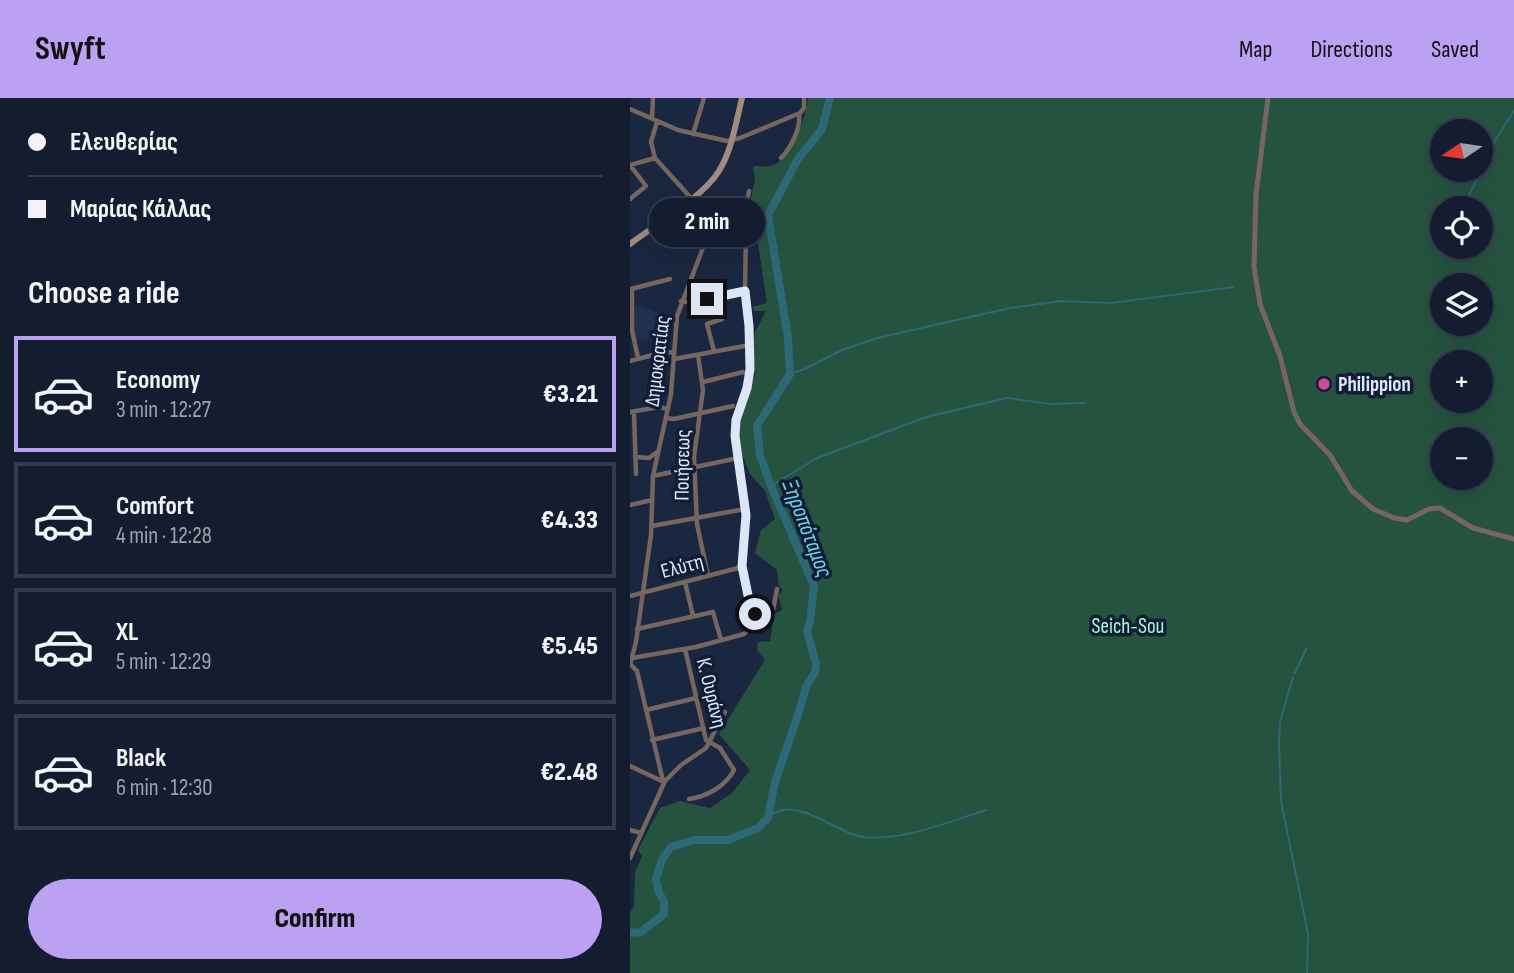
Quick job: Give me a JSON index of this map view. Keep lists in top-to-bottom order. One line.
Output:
{"streets":{"street":["Δημοκρατίας","Ποιήσεως","Ελύτη","Κ. Ουράνη"]},"crossings":[["Δημοκρατίας","Ελύτη"],["Ποιήσεως","Ελύτη"]],"water":["Ξηροπόταμος"],"parks":["Seich-Sou"],"places":["Philippion"],"north":"left","page":{"header":"Swyft","nav":["Map","Directions","Saved"],"banner":["Ελευθερίας","Μαρίας Κάλλας"],"map_buttons":["+","−"],"bubble":"2 min","heading":"Choose a ride","list":[{"name":"Economy","note":"3 min · 12:27","value":"€3.21"},{"name":"Comfort","note":"4 min · 12:28","value":"€4.33"},{"name":"XL","note":"5 min · 12:29","value":"€5.45"},{"name":"Black","note":"6 min · 12:30","value":"€2.48"}],"buttons":"Confirm"}}
